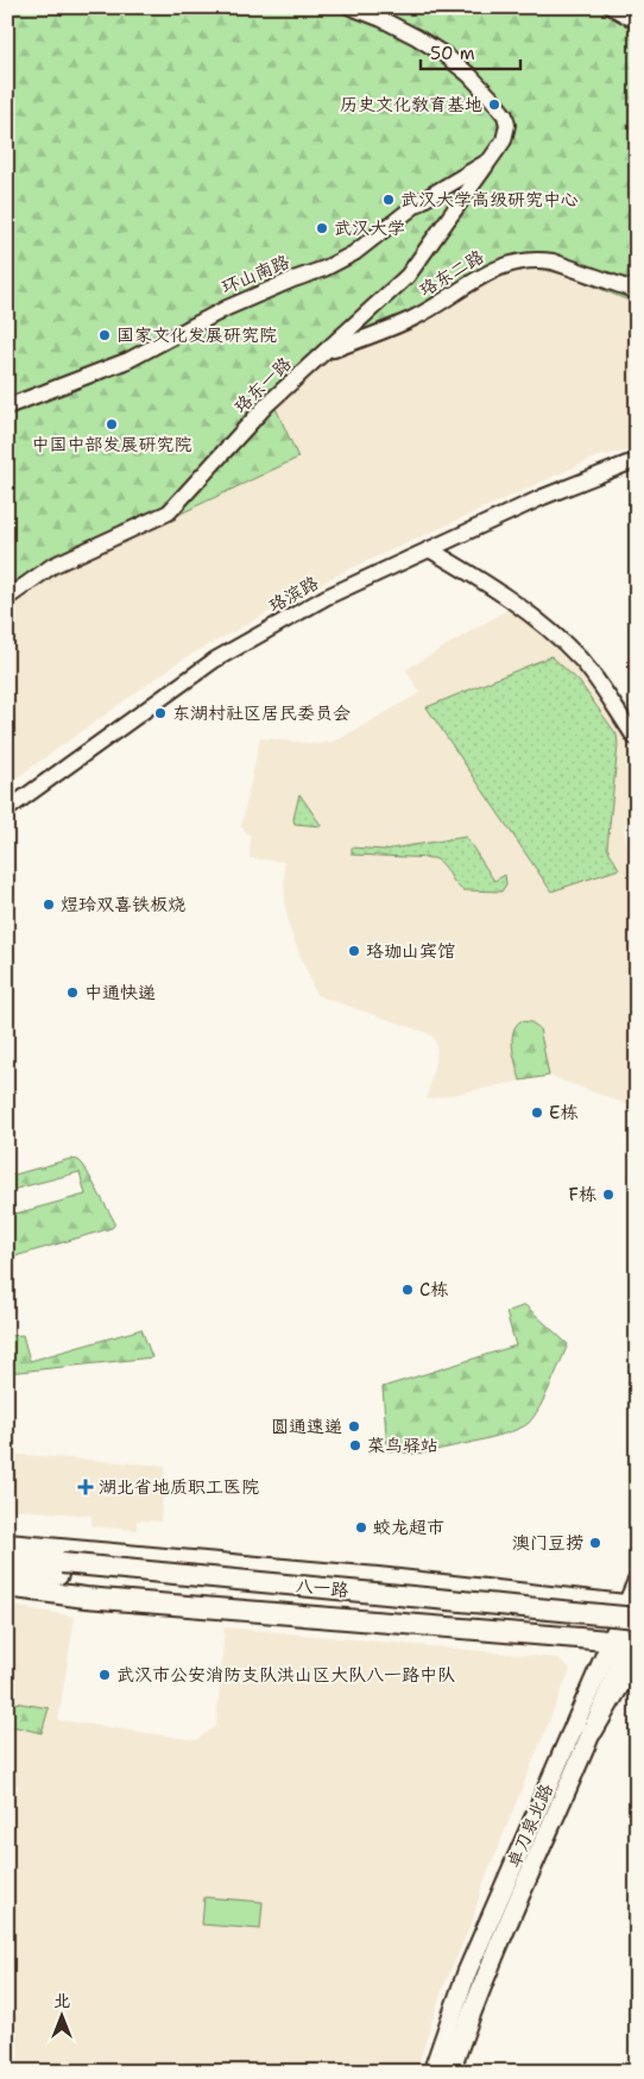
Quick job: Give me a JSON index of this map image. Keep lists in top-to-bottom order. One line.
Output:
{"streets":{"main road":["八一路"],"street":["珞东二路","环山南路","珞东一路","珞滨路","卓刀泉北路"]},"crossings":[["珞东二路","珞东一路"],["环山南路","珞东一路"],["八一路","卓刀泉北路"]],"places":{"other":["历史文化教育基地","武汉大学高级研究中心","武汉大学","国家文化发展研究院","中国中部发展研究院","东湖村社区居民委员会","煜玲双喜铁板烧","珞珈山宾馆","中通快递","E栋","F栋","C栋","圆通速递","菜鸟驿站","蛟龙超市","澳门豆捞","武汉市公安消防支队洪山区大队八一路中队"],"health":["湖北省地质职工医院"]},"scale_bar":"50 m","north":"top"}
